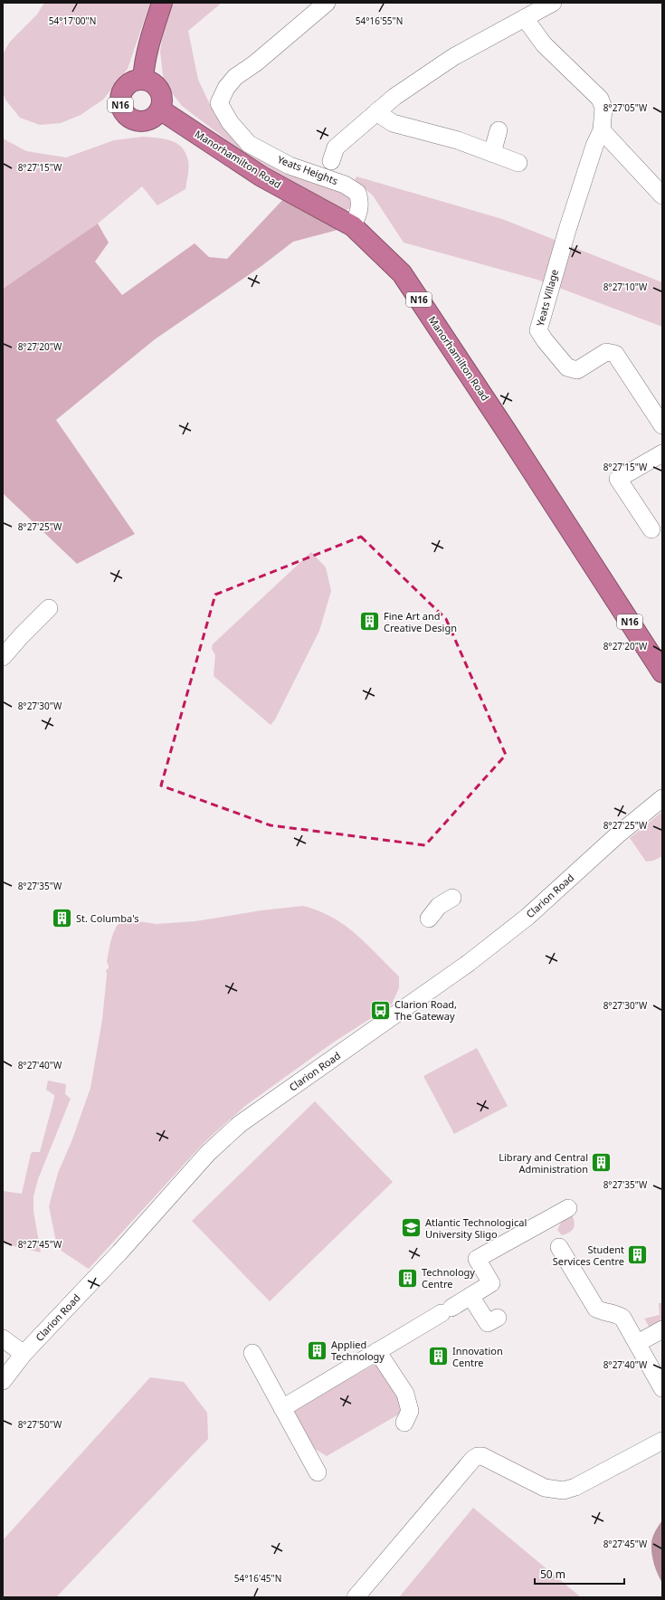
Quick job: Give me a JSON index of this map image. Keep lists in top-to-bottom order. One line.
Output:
{"streets":{"highway":["N16","Manorhamilton Road"],"street":["Yeats Heights","Yeats Village","Clarion Road"]},"crossings":[["N16","Manorhamilton Road"],["Manorhamilton Road","Yeats Heights"]],"places":{"building":["Fine Art and Creative Design","St. Columba's","Library and Central Administration","Student Services Centre","Technology Centre","Applied Technology","Innovation Centre"],"bus stop":["Clarion Road, The Gateway"],"school or university":["Atlantic Technological University Sligo"]},"scale_bar":"50 m","coordinates":["54°17'00\"N","54°16'55\"N","8°27'05\"W","8°27'15\"W","8°27'10\"W","8°27'20\"W","8°27'25\"W","8°27'30\"W","8°27'35\"W","8°27'40\"W","8°27'45\"W","8°27'50\"W","54°16'45\"N"]}
